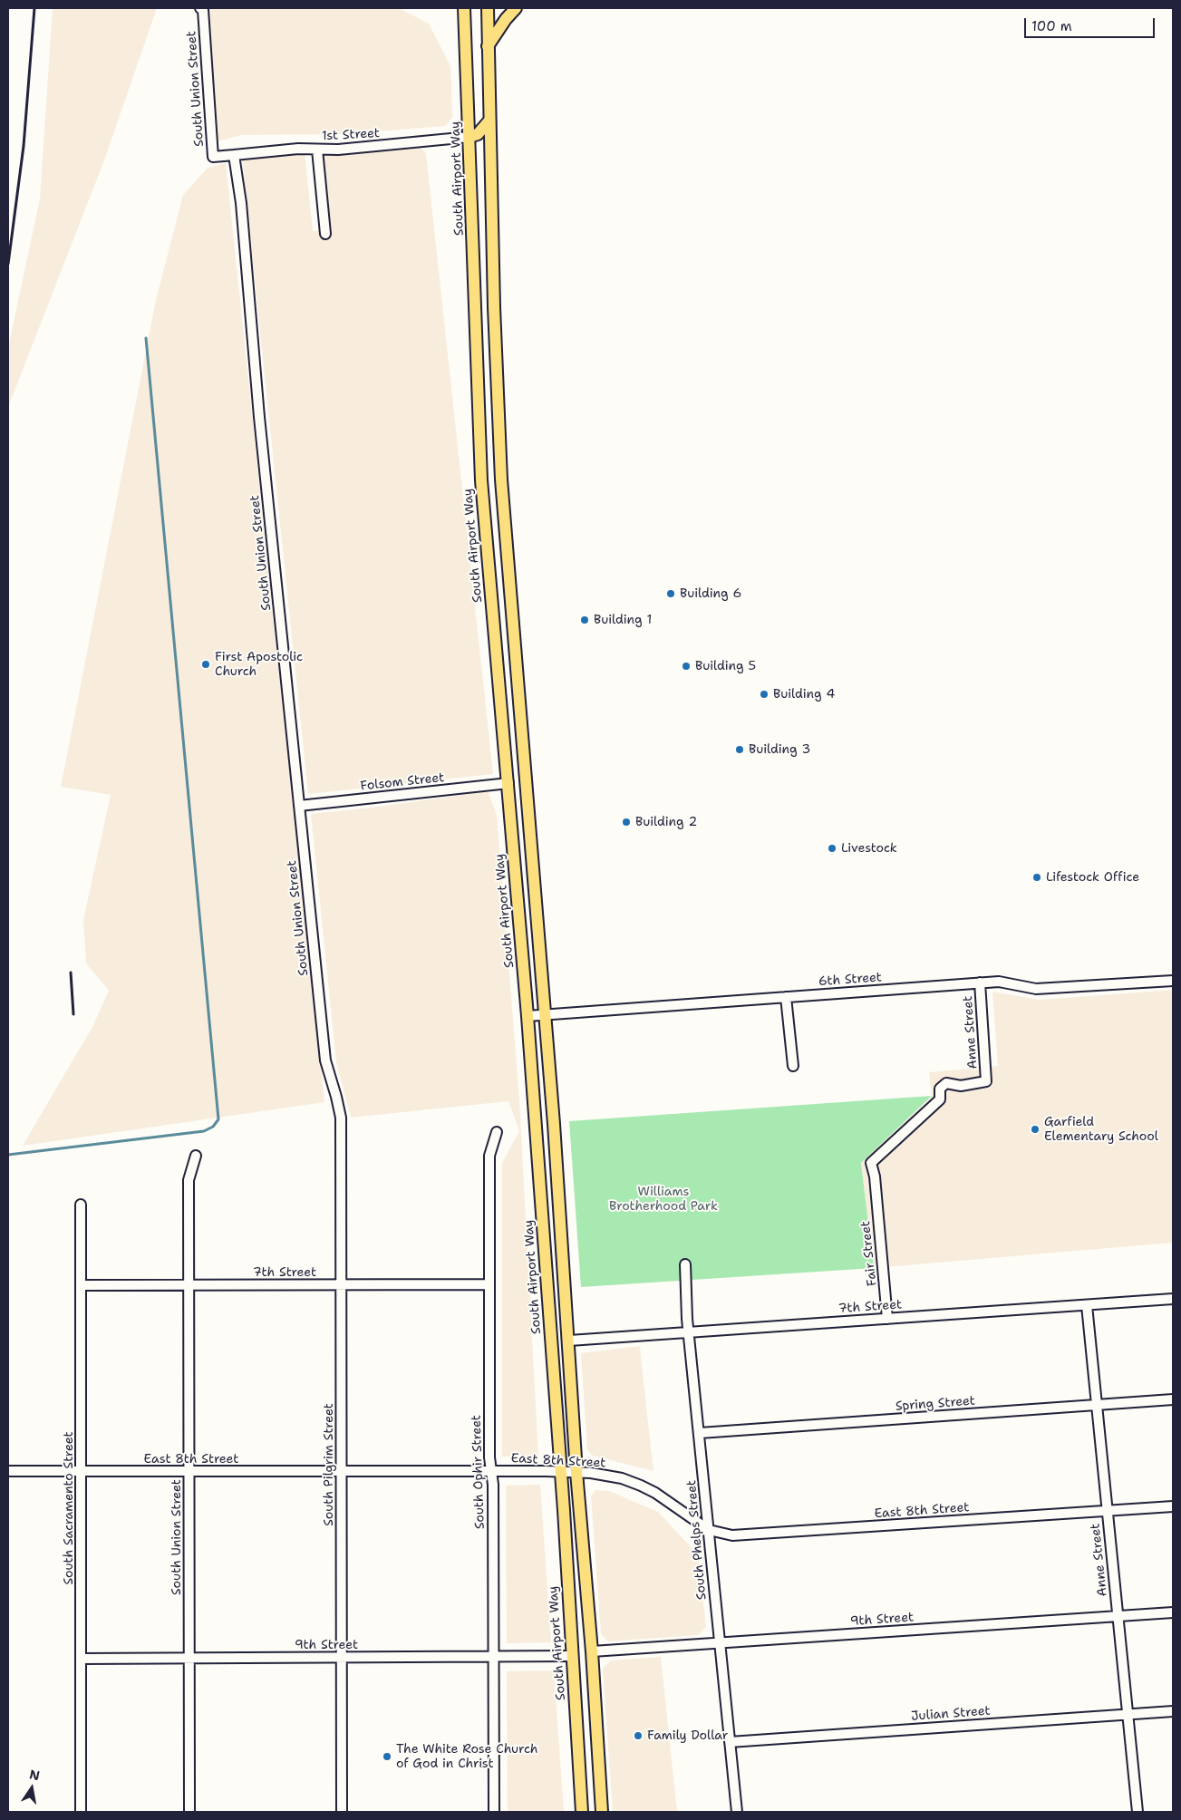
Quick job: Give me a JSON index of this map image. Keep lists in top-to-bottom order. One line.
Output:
{"streets":{"main road":["South Airport Way"],"street":["South Union Street","1st Street","Folsom Street","6th Street","Anne Street","Fair Street","7th Street","Spring Street","East 8th Street","South Pilgrim Street","South Ophir Street","South Sacramento Street","South Phelps Street","9th Street","Julian Street"]},"crossings":[["South Union Street","1st Street"],["South Union Street","Folsom Street"],["South Union Street","7th Street"],["South Union Street","East 8th Street"],["South Union Street","South Pilgrim Street"],["South Union Street","9th Street"],["1st Street","South Airport Way"],["South Airport Way","Folsom Street"],["South Airport Way","6th Street"],["South Airport Way","East 8th Street"],["South Airport Way","9th Street"],["6th Street","Anne Street"],["Anne Street","Fair Street"],["Anne Street","7th Street"],["Anne Street","Spring Street"],["Anne Street","East 8th Street"],["Anne Street","9th Street"],["Anne Street","Julian Street"],["Fair Street","7th Street"],["7th Street","South Pilgrim Street"],["7th Street","South Ophir Street"],["7th Street","South Sacramento Street"],["7th Street","South Phelps Street"],["Spring Street","South Phelps Street"],["East 8th Street","South Pilgrim Street"],["East 8th Street","South Ophir Street"],["East 8th Street","South Sacramento Street"],["East 8th Street","South Phelps Street"],["South Pilgrim Street","9th Street"],["South Ophir Street","9th Street"],["South Sacramento Street","9th Street"],["South Phelps Street","9th Street"],["South Phelps Street","Julian Street"]],"parks":["Williams Brotherhood Park"],"places":["Building 6","Building 1","First Apostolic Church","Building 5","Building 4","Building 3","Building 2","Livestock","Lifestock Office","Garfield Elementary School","Family Dollar","The White Rose Church of God in Christ"],"scale_bar":"100 m","north":"top"}
